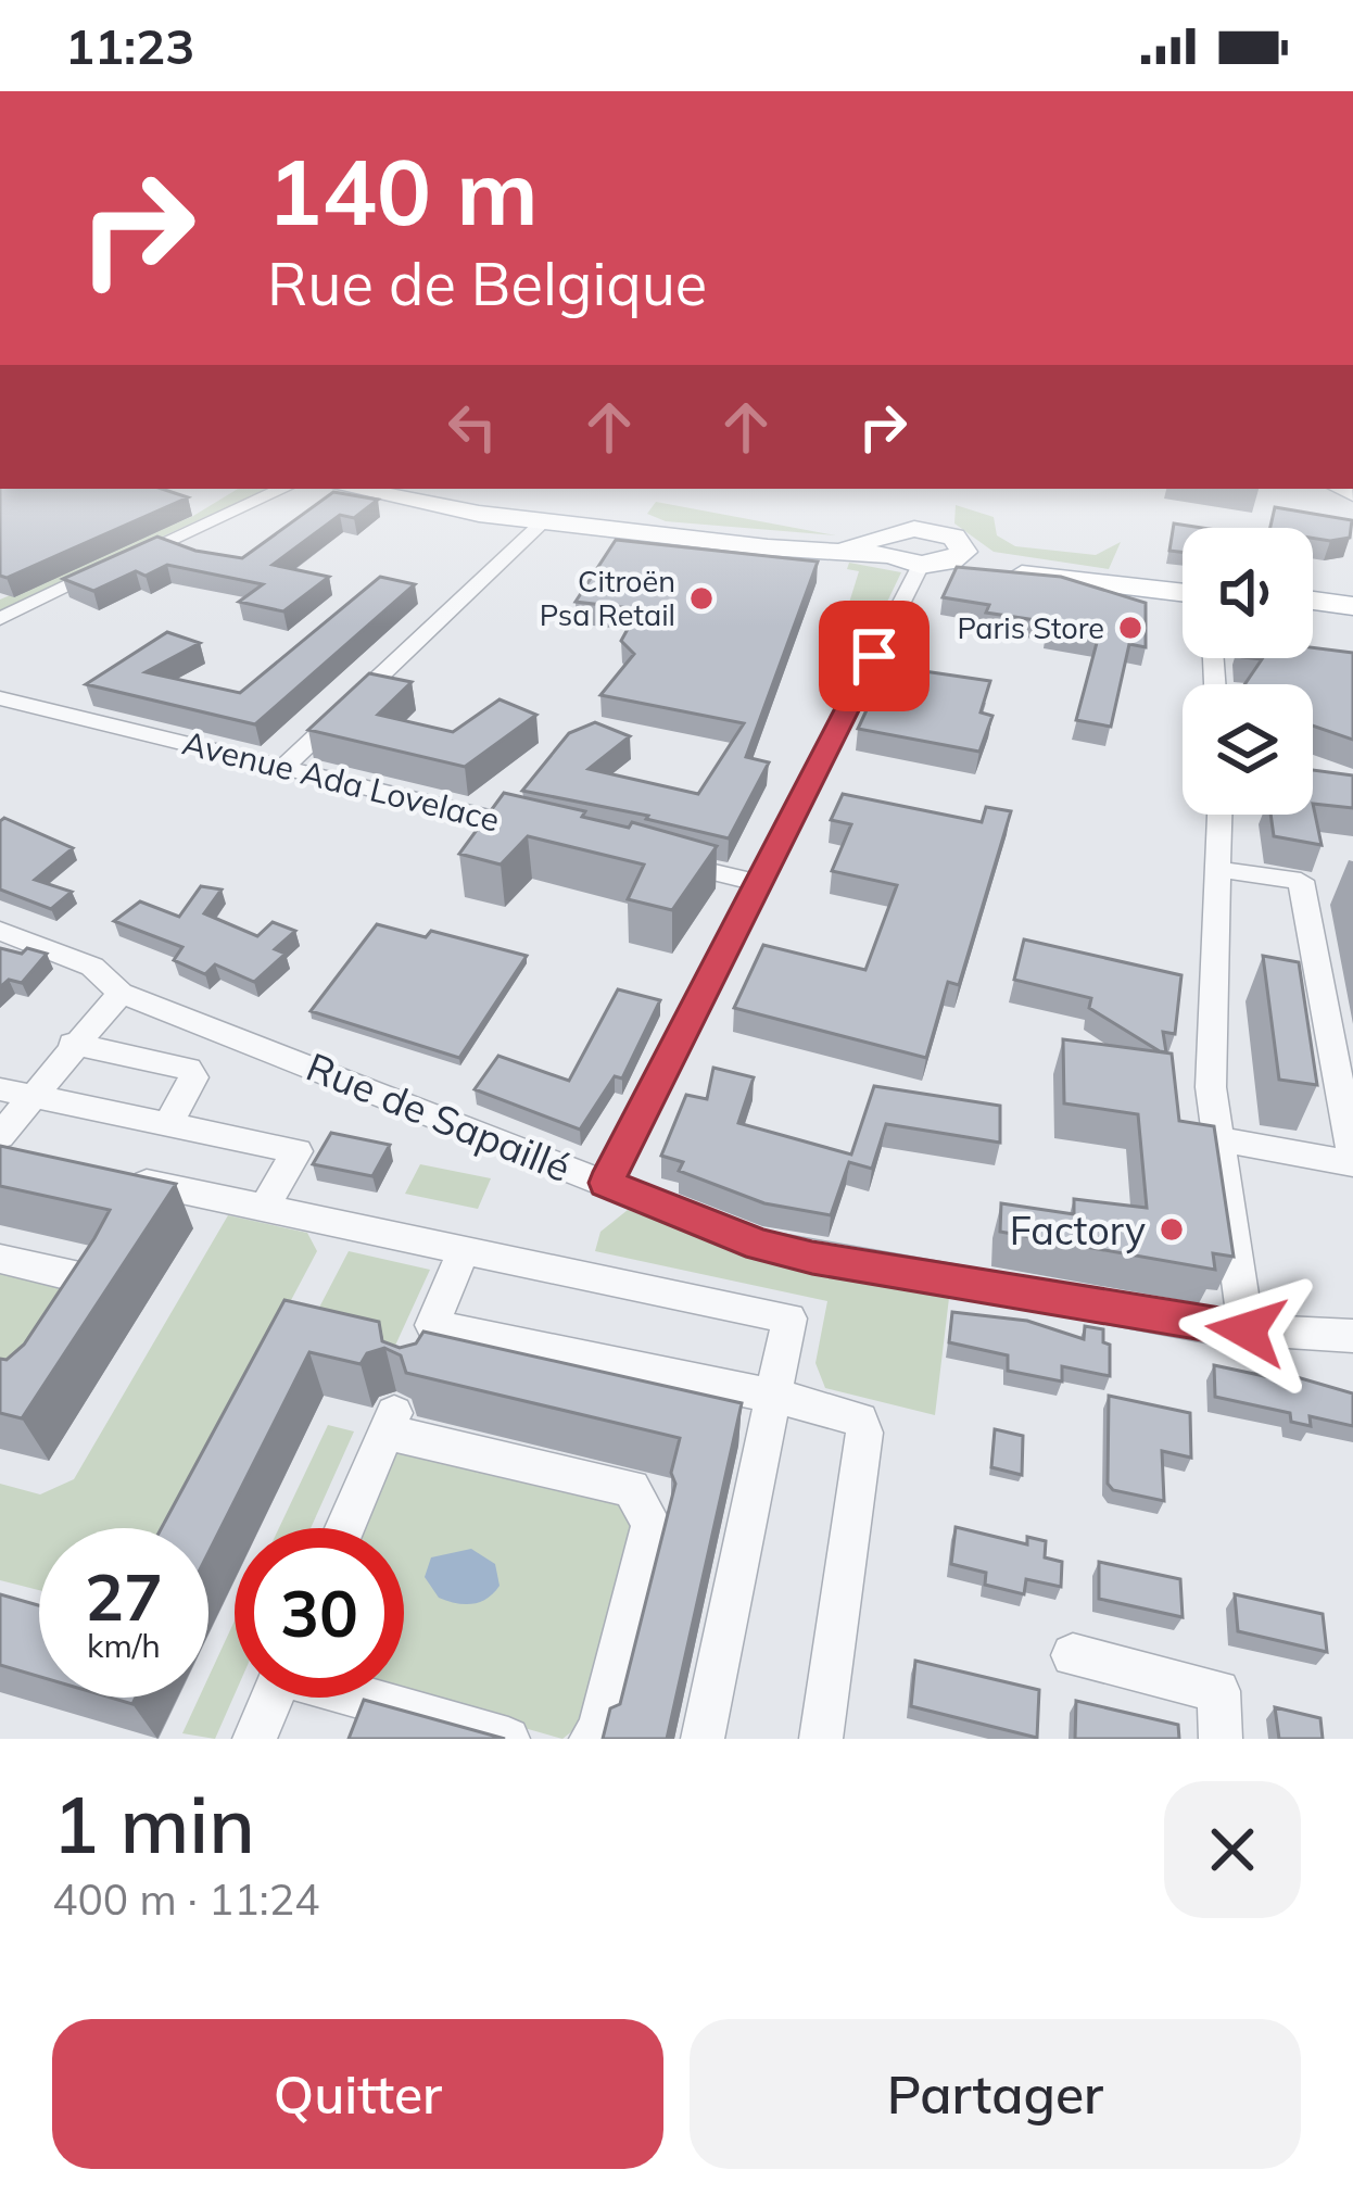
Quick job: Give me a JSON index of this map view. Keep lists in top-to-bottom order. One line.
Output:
{"streets":{"street":["Avenue Ada Lovelace","Rue de Sapaillé"]},"places":["Citroën Psa Retail","Paris Store","Factory"],"page":{"status":"11:23","turn":["140 m","Rue de Belgique"],"speed":"27 km/h","limit":"30","heading":["1 min","400 m · 11:24"],"buttons":["Quitter","Partager"]}}
